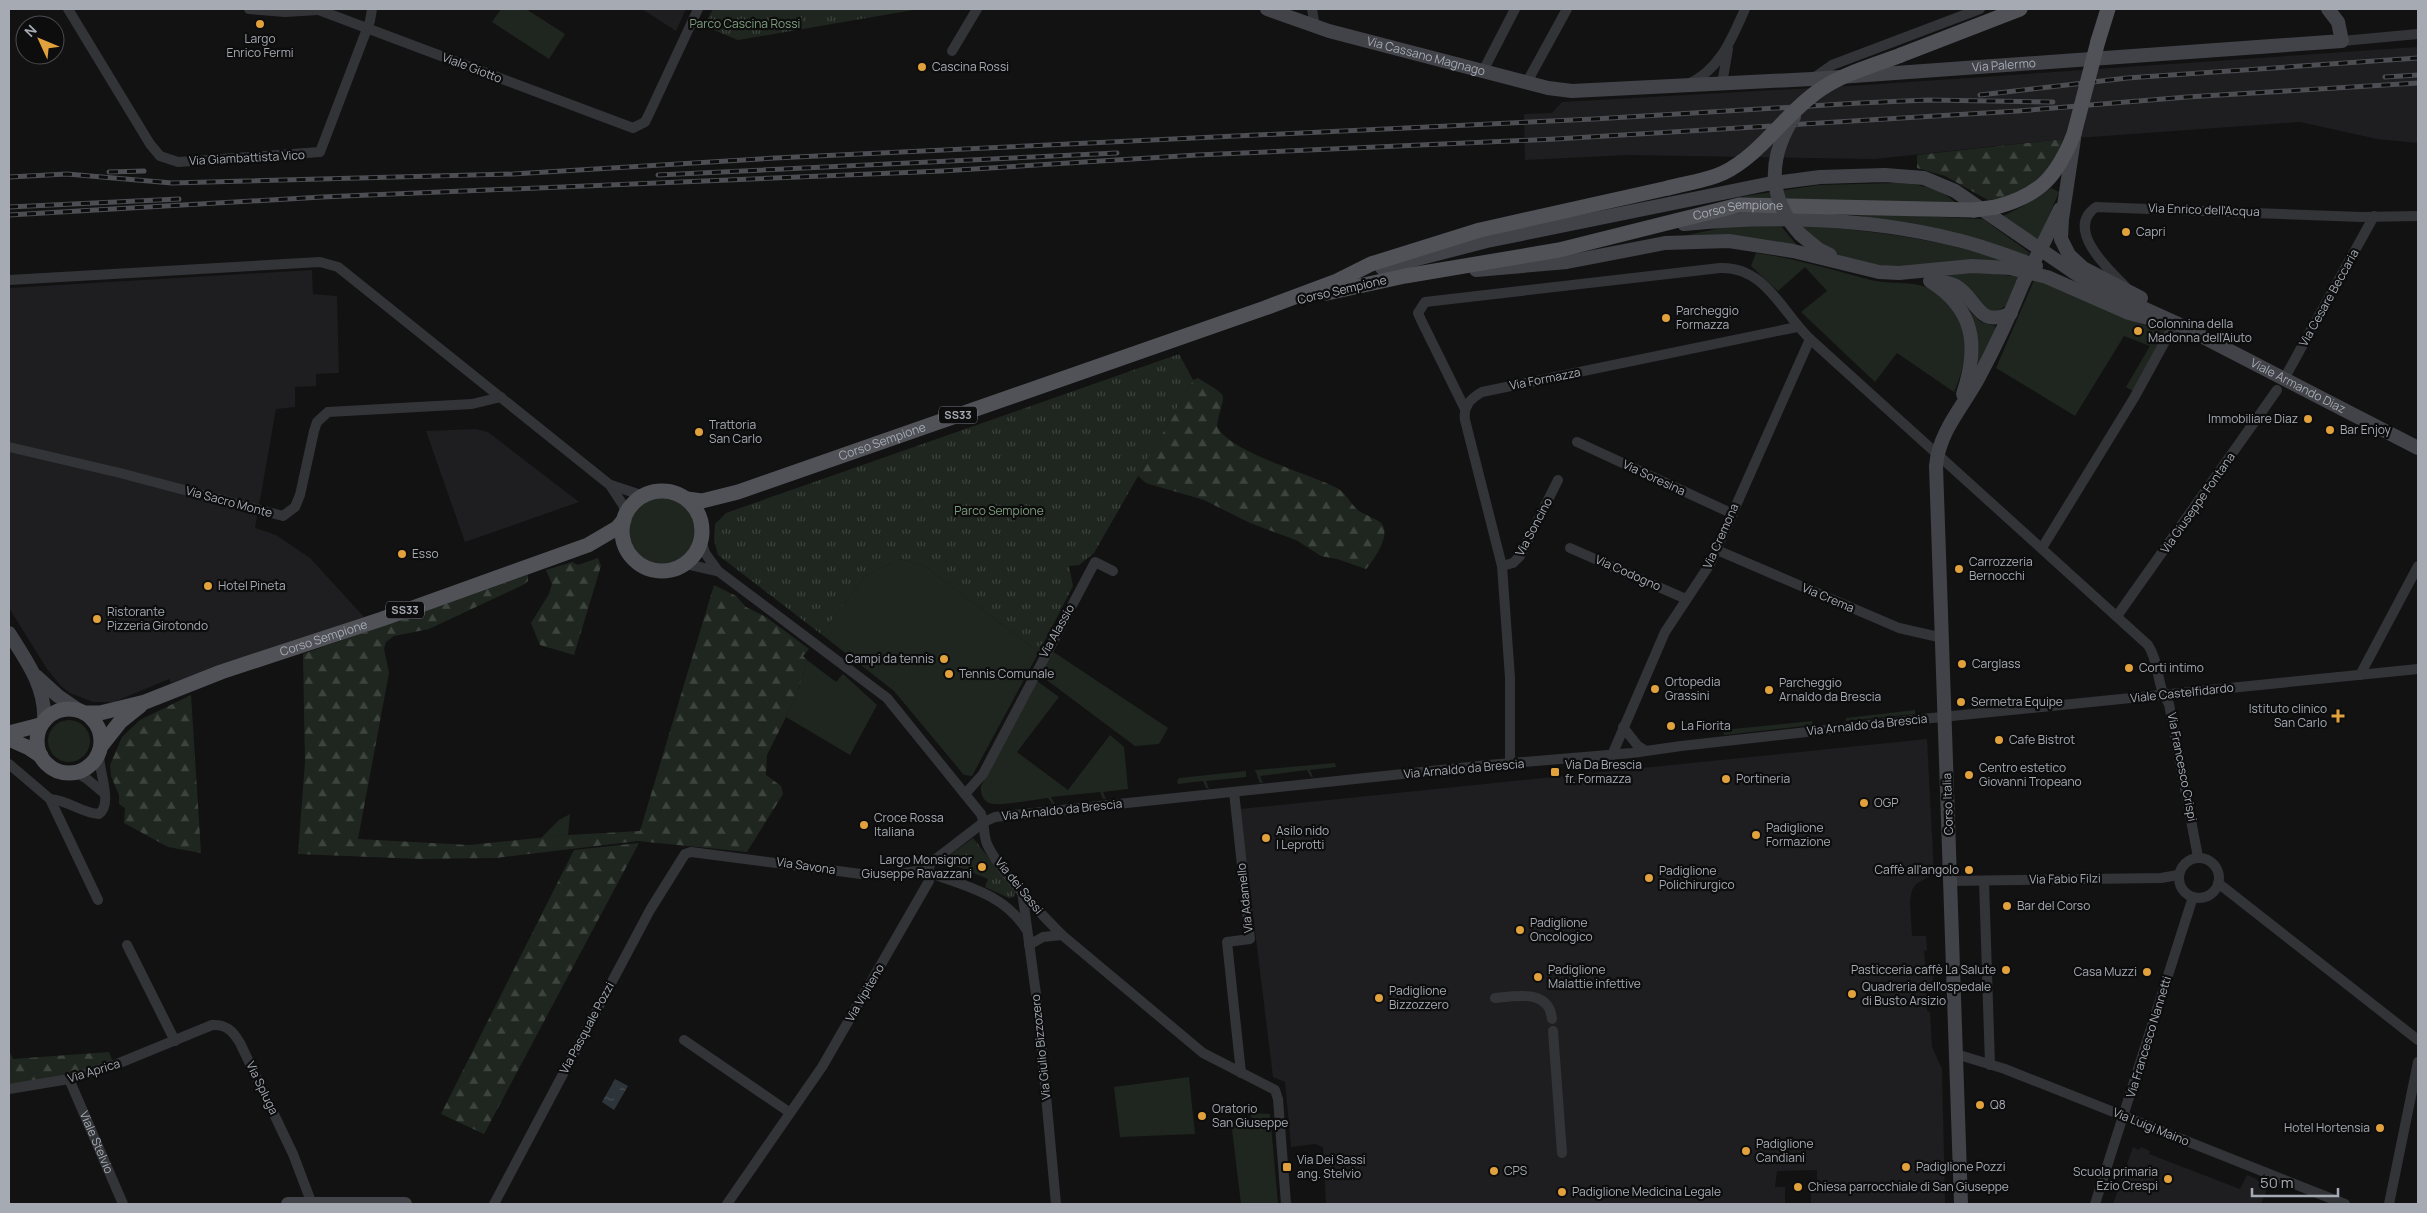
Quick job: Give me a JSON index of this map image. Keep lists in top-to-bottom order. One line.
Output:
{"streets":{"main road":["Via Cassano Magnago","Via Palermo","Corso Sempione","Viale Armando Diaz","SS33","Corso Italia"],"street":["Viale Giotto","Via Giambattista Vico","Via Enrico dell'Acqua","Via Cesare Beccaria","Via Formazza","Via Soresina","Via Sacro Monte","Via Giuseppe Fontana","Via Soncino","Via Cremona","Via Codogno","Via Crema","Via Alassio","Viale Castelfidardo","Via Arnaldo da Brescia","Via Francesco Crispi","Via Savona","Via Fabio Filzi","Via dei Sassi","Via Adamello","Via Vipiteno","Via Pasquale Pozzi","Via Francesco Nannetti","Via Giulio Bizzozero","Via Aprica","Via Spluga","Via Luigi Maino","Viale Stelvio"]},"crossings":[["Via Cassano Magnago","Via Palermo"],["Viale Giotto","Via Giambattista Vico"],["Via Enrico dell'Acqua","Via Cesare Beccaria"],["Corso Sempione","SS33"],["Via Cesare Beccaria","Viale Armando Diaz"],["Via Cesare Beccaria","Via Giuseppe Fontana"],["Viale Armando Diaz","Via Giuseppe Fontana"],["SS33","Via dei Sassi"],["Via Soresina","Via Cremona"],["Via Giuseppe Fontana","Via Francesco Crispi"],["Via Cremona","Via Codogno"],["Via Cremona","Via Crema"],["Via Cremona","Via Arnaldo da Brescia"],["Via Crema","Corso Italia"],["Via Alassio","Via dei Sassi"],["Viale Castelfidardo","Via Arnaldo da Brescia"],["Viale Castelfidardo","Via Francesco Crispi"],["Viale Castelfidardo","Corso Italia"],["Via Arnaldo da Brescia","Corso Italia"],["Via Arnaldo da Brescia","Via dei Sassi"],["Via Arnaldo da Brescia","Via Adamello"],["Via Francesco Crispi","Corso Italia"],["Via Francesco Crispi","Via Fabio Filzi"],["Via Francesco Crispi","Via Francesco Nannetti"],["Corso Italia","Via Fabio Filzi"],["Corso Italia","Via Luigi Maino"],["Via Savona","Via Vipiteno"],["Via Savona","Via Pasquale Pozzi"],["Via Fabio Filzi","Via Francesco Nannetti"],["Via dei Sassi","Via Adamello"],["Via dei Sassi","Via Giulio Bizzozero"],["Via Francesco Nannetti","Via Luigi Maino"],["Via Aprica","Via Spluga"],["Via Aprica","Viale Stelvio"]],"parks":["Parco Cascina Rossi","Parco Sempione"],"places":{"other":["Largo Enrico Fermi","Cascina Rossi","Capri","Parcheggio Formazza","Colonnina della Madonna dell'Aiuto","Immobiliare Diaz","Bar Enjoy","Trattoria San Carlo","Esso","Carrozzeria Bernocchi","Hotel Pineta","Ristorante Pizzeria Girotondo","Campi da tennis","Carglass","Corti intimo","Tennis Comunale","Ortopedia Grassini","Parcheggio Arnaldo da Brescia","Sermetra Equipe","La Fiorita","Cafe Bistrot","Centro estetico Giovanni Tropeano","Portineria","OGP","Croce Rossa Italiana","Padiglione Formazione","Asilo nido I Leprotti","Largo Monsignor Giuseppe Ravazzani","Caffè all'angolo","Padiglione Polichirurgico","Bar del Corso","Padiglione Oncologico","Pasticceria caffè La Salute","Casa Muzzi","Padiglione Malattie infettive","Quadreria dell'ospedale di Busto Arsizio","Padiglione Bizzozzero","Q8","Oratorio San Giuseppe","Hotel Hortensia","Padiglione Candiani","Padiglione Pozzi","CPS","Scuola primaria Ezio Crespi","Chiesa parrocchiale di San Giuseppe","Padiglione Medicina Legale"],"health":["Istituto clinico San Carlo"],"transit":["Via Da Brescia fr. Formazza","Via Dei Sassi ang. Stelvio"]},"scale_bar":"50 m","north":"top left"}
